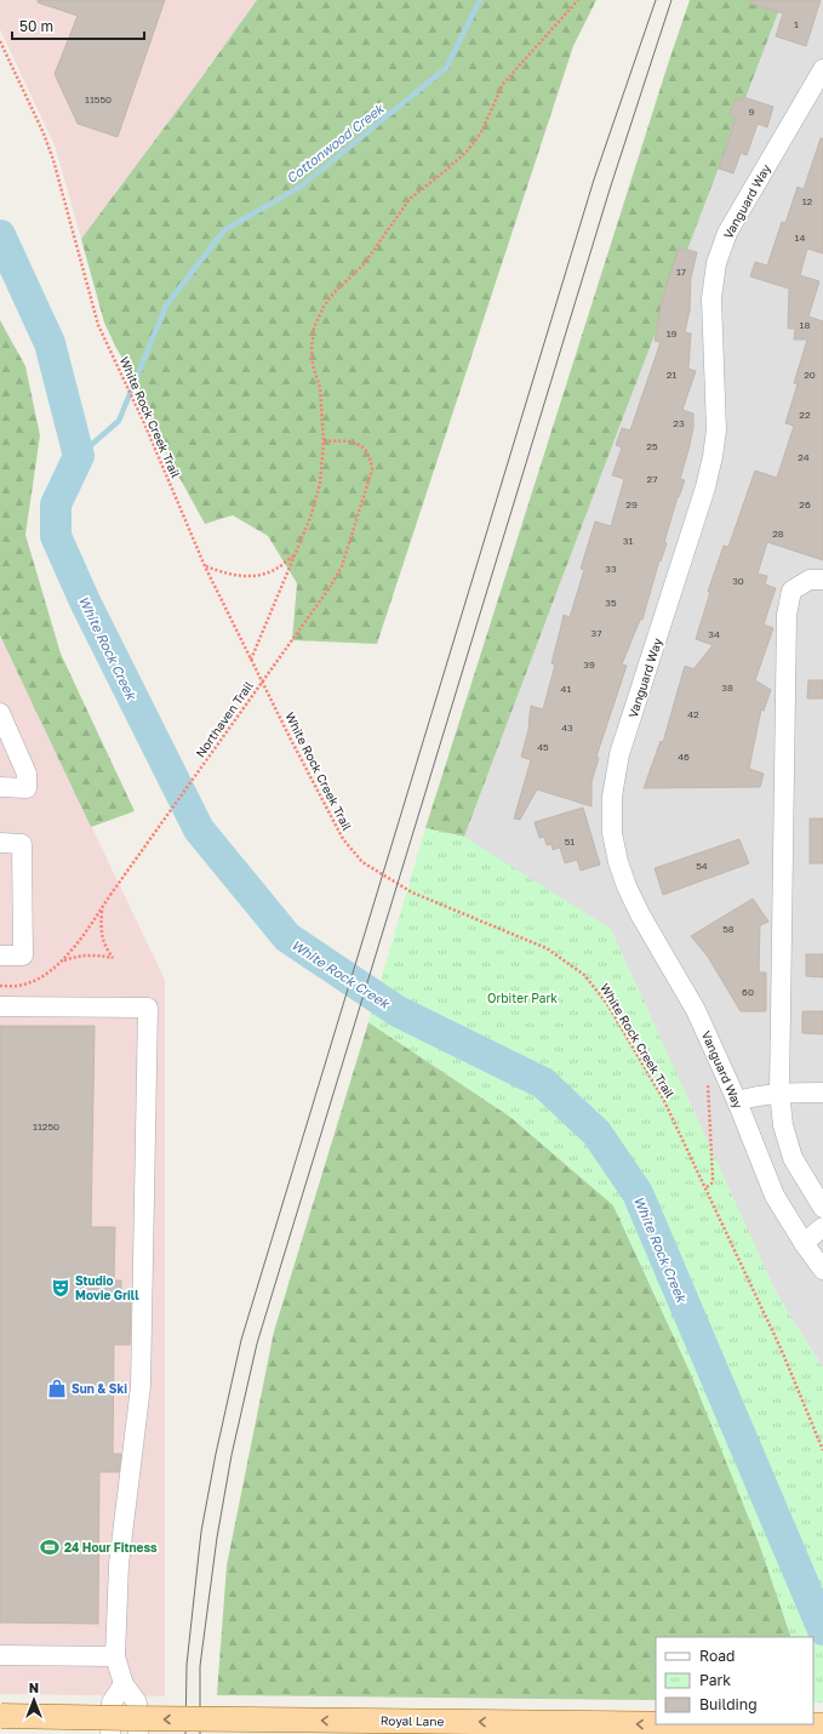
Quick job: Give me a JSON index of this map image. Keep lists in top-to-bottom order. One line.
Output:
{"streets":{"main road":["Royal Lane"],"street":["Vanguard Way"],"path":["White Rock Creek Trail","Northaven Trail"]},"one_way":["Royal Lane"],"water":["Cottonwood Creek","White Rock Creek"],"parks":["Orbiter Park"],"places":{"theatre":["Studio Movie Grill"],"shop":["Sun & Ski"],"sports":["24 Hour Fitness"]},"house_numbers":["1","11550","9","12","14","17","18","19","21","20","22","23","25","24","27","29","26","28","31","33","30","35","37","34","39","38","41","42","43","45","46","51","54","58","60","11250"],"legend":["Road","Park","Building"],"scale_bar":"50 m","north":"top"}
